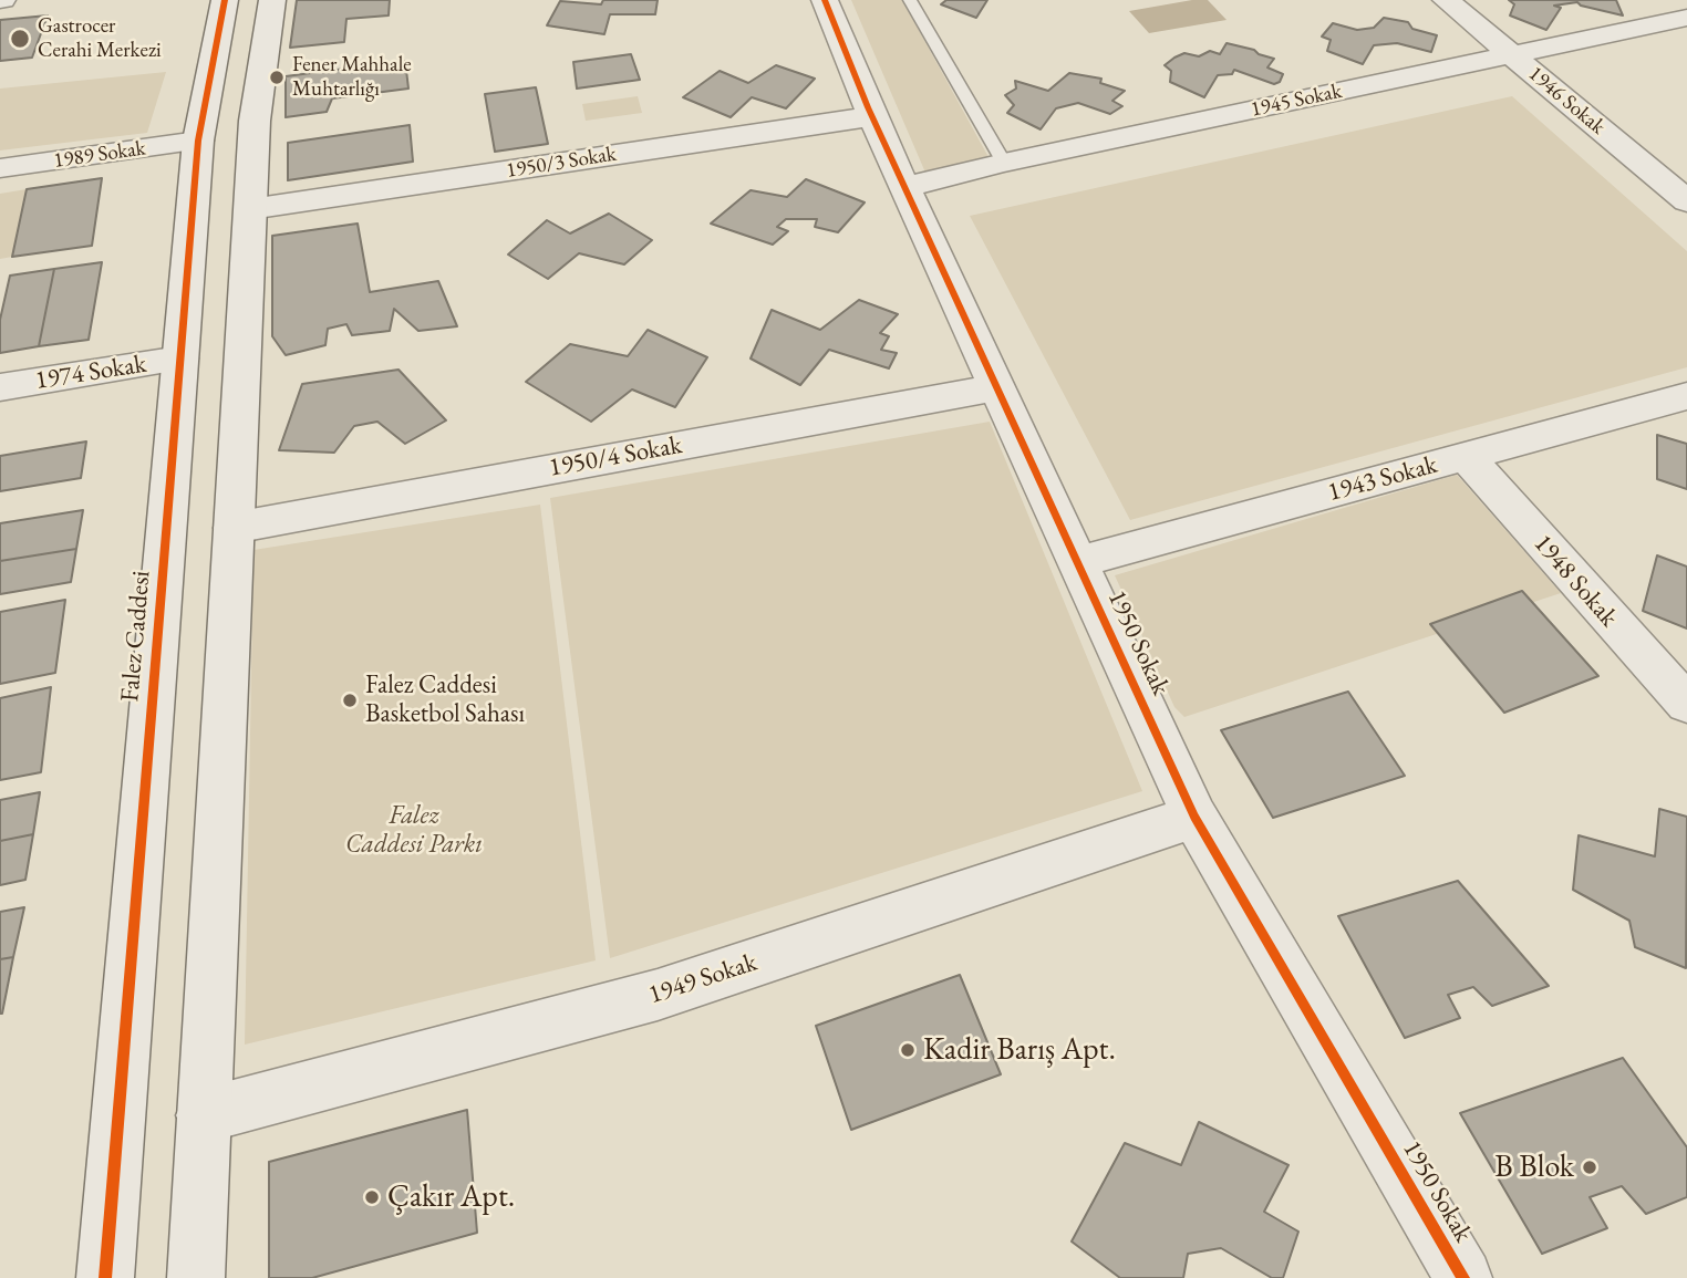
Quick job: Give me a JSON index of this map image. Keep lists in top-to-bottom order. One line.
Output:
{"streets":{"street":["1945 Sokak","1946 Sokak","1989 Sokak","1950/3 Sokak","1974 Sokak","1950/4 Sokak","1943 Sokak","1948 Sokak","Falez Caddesi","1950 Sokak","1949 Sokak"]},"crossings":[["1945 Sokak","1946 Sokak"],["1945 Sokak","1950 Sokak"],["1989 Sokak","Falez Caddesi"],["1950/3 Sokak","1950 Sokak"],["1974 Sokak","Falez Caddesi"],["1950/4 Sokak","1950 Sokak"],["1943 Sokak","1948 Sokak"],["1943 Sokak","1950 Sokak"],["1950 Sokak","1949 Sokak"]],"parks":["Falez Caddesi Parkı"],"places":["Gastrocer Cerahi Merkezi","Fener Mahhale Muhtarlığı","Falez Caddesi Basketbol Sahası","Kadir Barış Apt.","B Blok","Çakır Apt."]}
